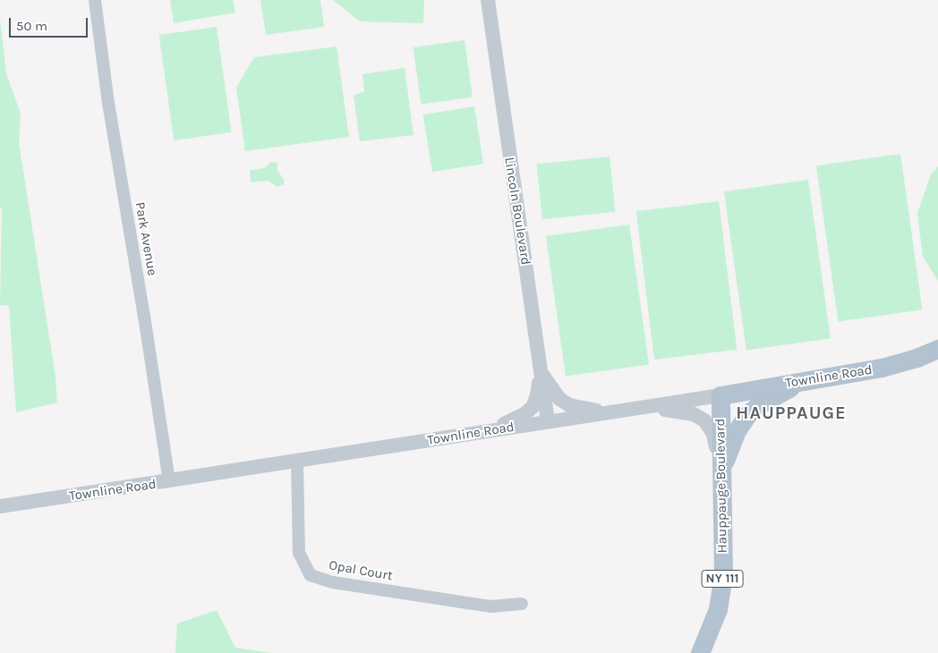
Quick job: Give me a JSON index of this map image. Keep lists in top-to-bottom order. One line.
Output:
{"streets":{"main road":["Townline Road","Hauppauge Boulevard","NY 111"],"street":["Lincoln Boulevard","Park Avenue","Opal Court"]},"crossings":[["Lincoln Boulevard","Townline Road"],["Park Avenue","Townline Road"],["Townline Road","Hauppauge Boulevard"],["Townline Road","Opal Court"],["Townline Road","NY 111"],["Hauppauge Boulevard","NY 111"]],"districts":["HAUPPAUGE"],"scale_bar":"50 m"}
